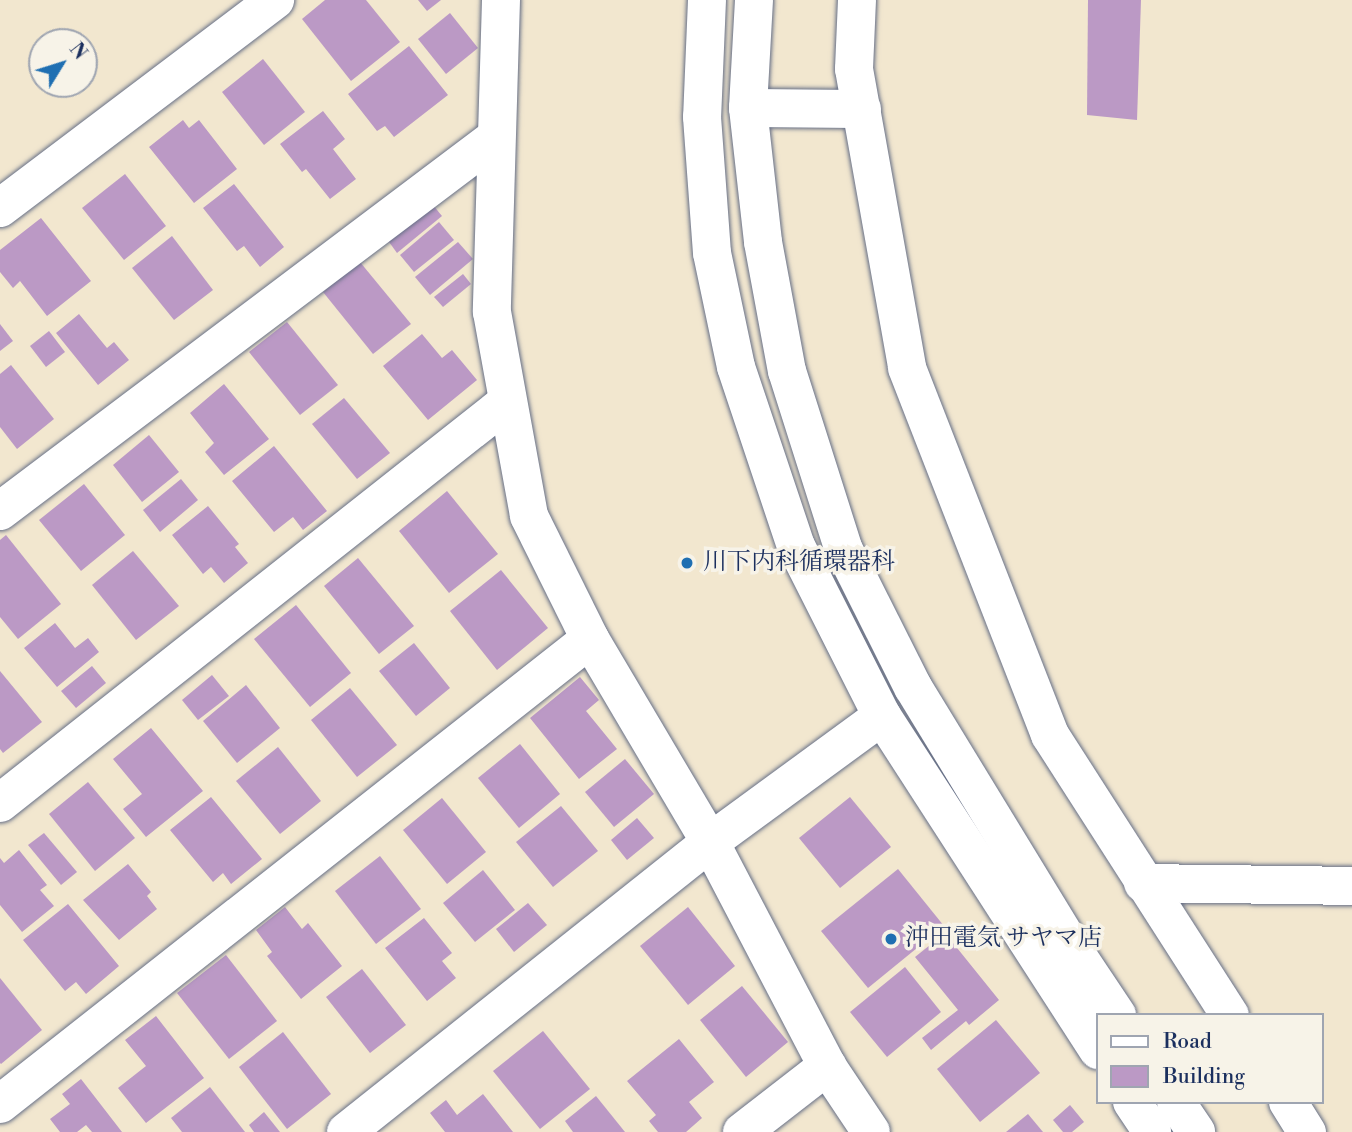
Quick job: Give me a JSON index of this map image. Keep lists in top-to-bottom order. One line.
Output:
{"places":["川下内科循環器科","沖田電気 サヤマ店"],"legend":["Road","Building"],"north":"top right"}
